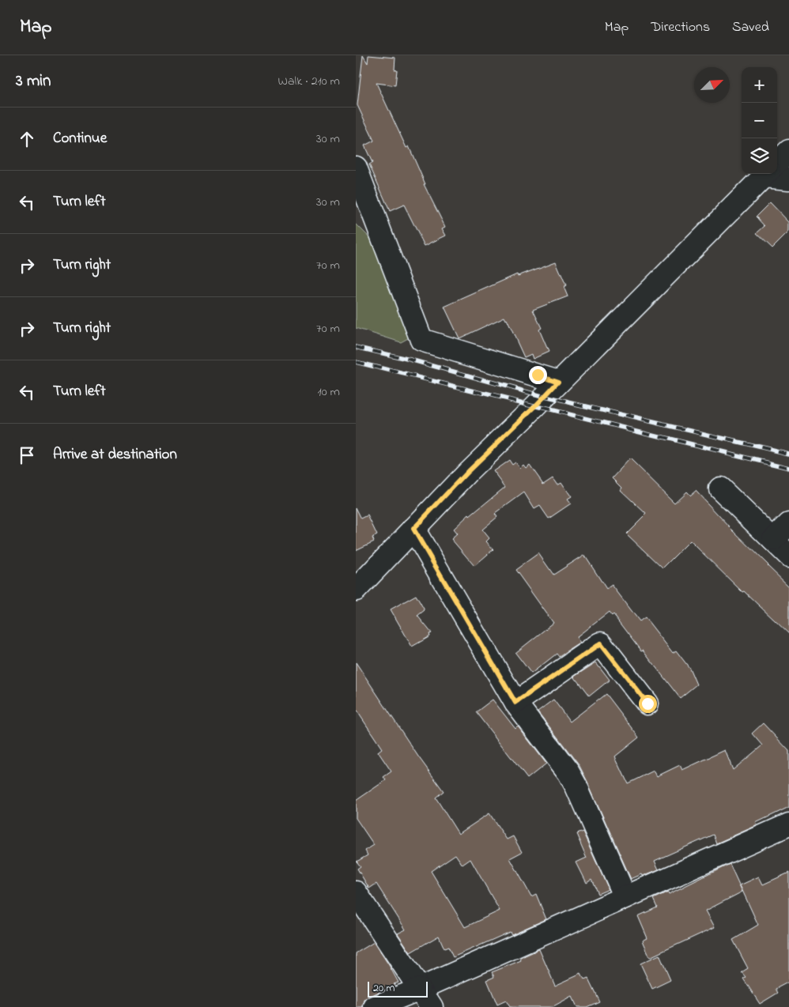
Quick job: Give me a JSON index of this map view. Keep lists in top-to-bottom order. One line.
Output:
{"scale_bar":"20 m","north":"top right","page":{"header":"Map","nav":["Map","Directions","Saved"],"heading":["3 min","Walk · 210 m"],"map_buttons":["+","−"],"list":[["Continue","30 m"],["Turn left","30 m"],["Turn right","70 m"],["Turn right","70 m"],["Turn left","10 m"],"Arrive at destination"],"scale":"20 m"}}
